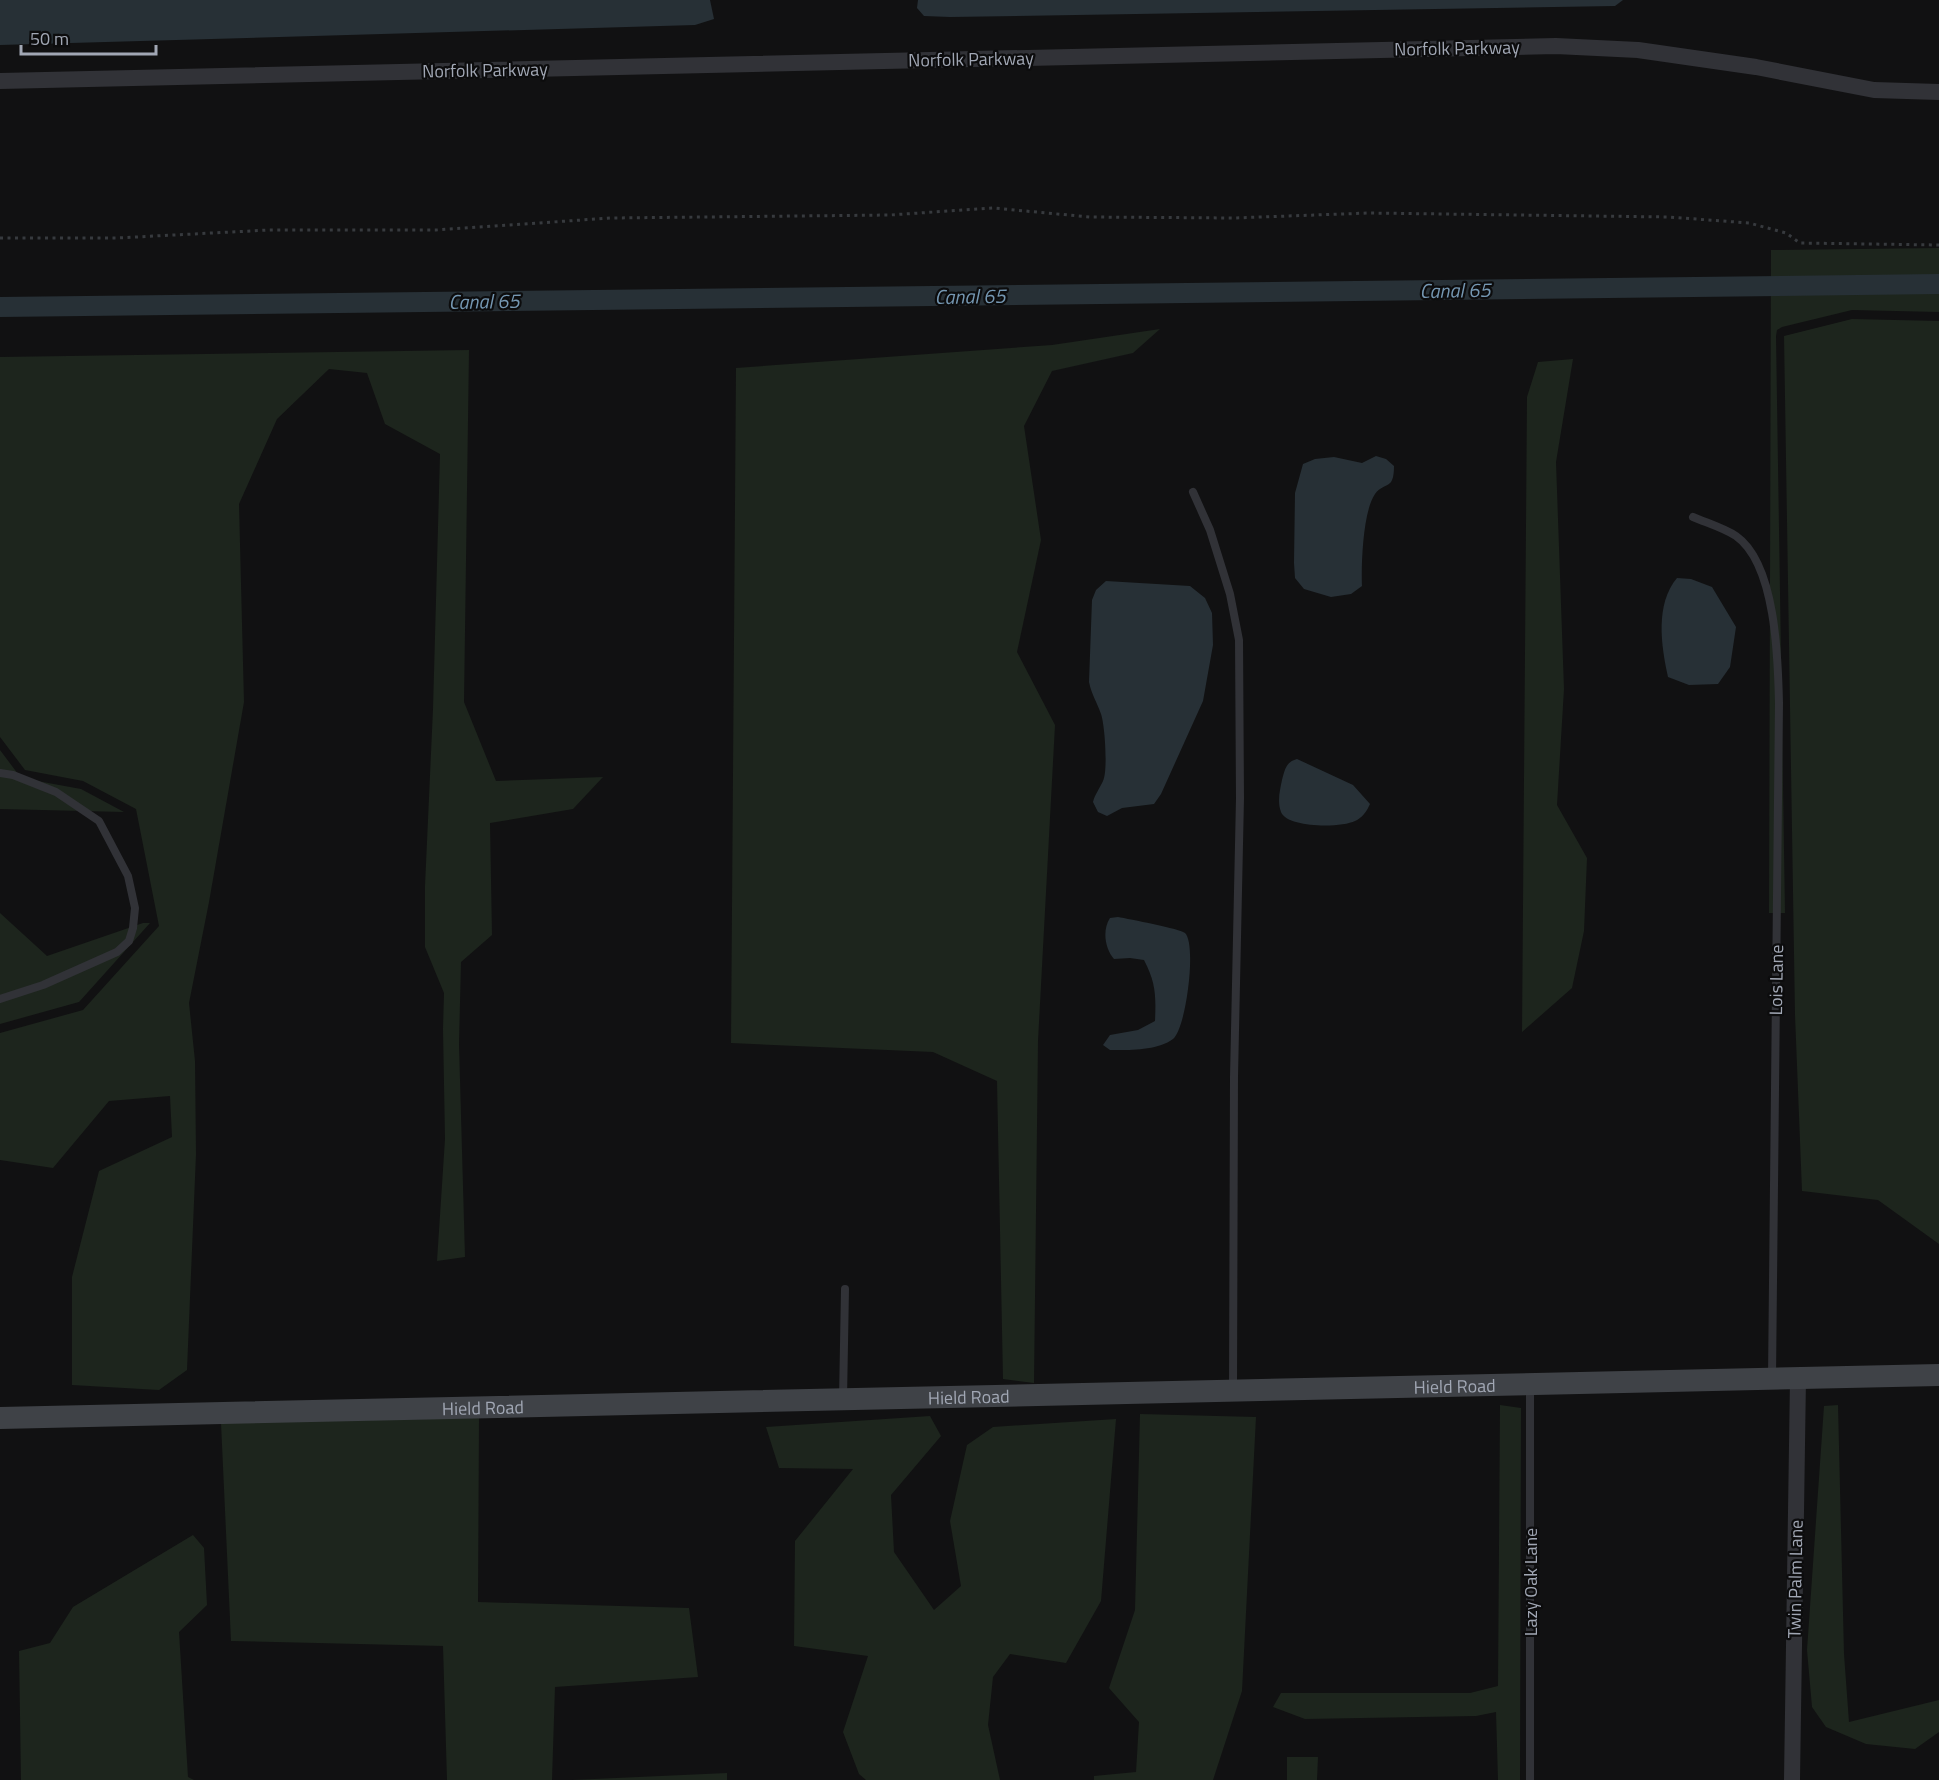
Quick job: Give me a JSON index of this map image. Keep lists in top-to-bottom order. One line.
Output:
{"streets":{"street":["Norfolk Parkway","Hield Road","Twin Palm Lane"],"lane":["Lois Lane","Lazy Oak Lane"]},"crossings":[["Lois Lane","Hield Road"],["Hield Road","Twin Palm Lane"],["Hield Road","Lazy Oak Lane"]],"water":["Canal 65"],"scale_bar":"50 m"}
